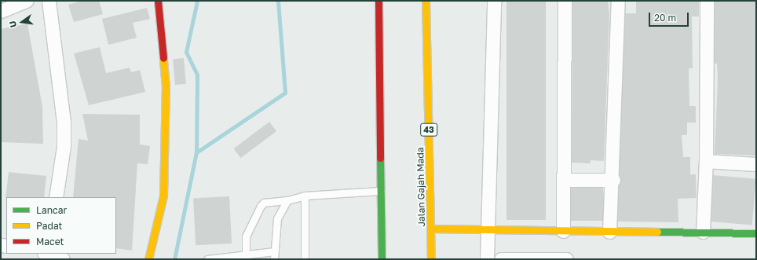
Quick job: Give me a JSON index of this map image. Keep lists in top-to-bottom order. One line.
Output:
{"streets":{"main road":["43","Jalan Gajah Mada"]},"legend":["Lancar","Padat","Macet"],"scale_bar":"20 m","north":"left"}
